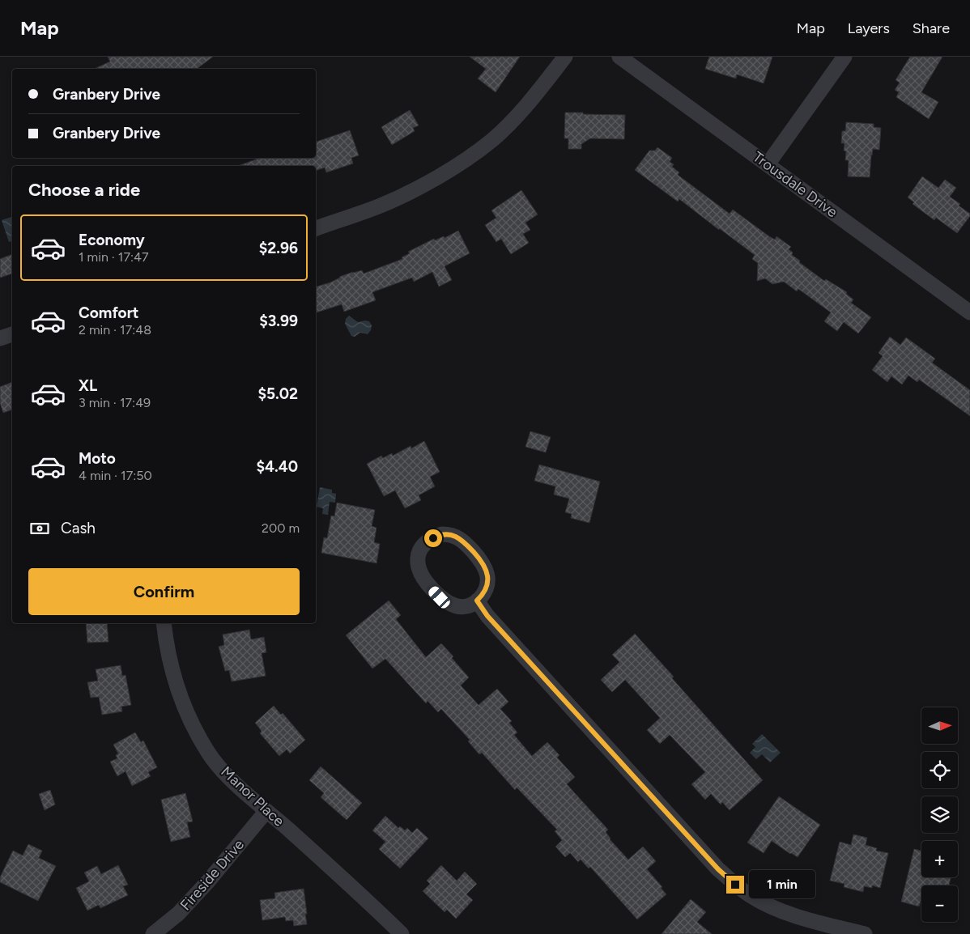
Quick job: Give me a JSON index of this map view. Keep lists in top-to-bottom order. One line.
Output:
{"streets":{"street":["Trousdale Drive","Manor Place","Fireside Drive"]},"crossings":[["Manor Place","Fireside Drive"]],"north":"right","page":{"header":"Map","nav":["Map","Layers","Share"],"banner":["Granbery Drive","Granbery Drive"],"heading":"Choose a ride","list":[{"name":"Economy","note":"1 min · 17:47","value":"$2.96"},{"name":"Comfort","note":"2 min · 17:48","value":"$3.99"},{"name":"XL","note":"3 min · 17:49","value":"$5.02"},{"name":"Moto","note":"4 min · 17:50","value":"$4.40"}],"pay":["Cash","200 m"],"buttons":"Confirm","map_buttons":["+","−"],"bubble":"1 min"}}
